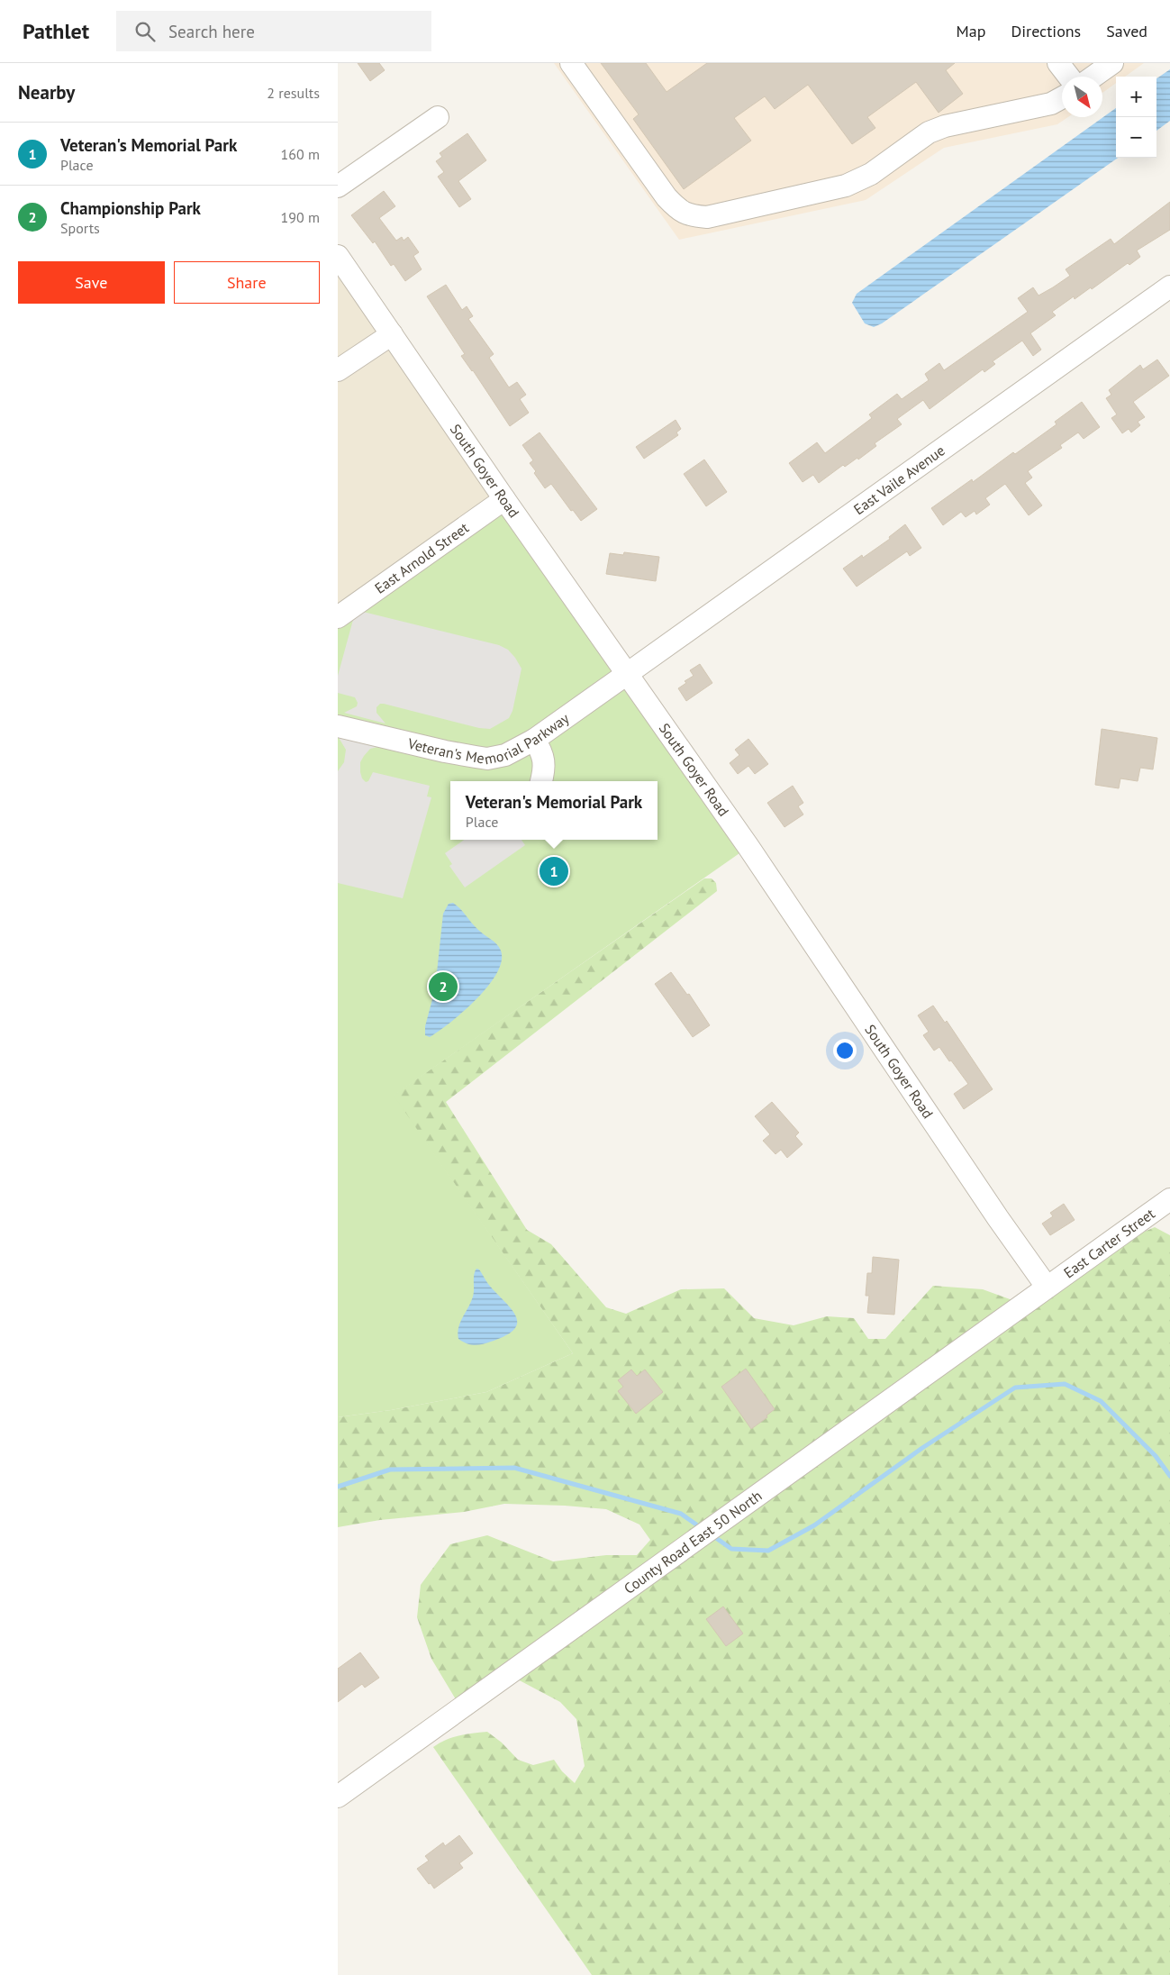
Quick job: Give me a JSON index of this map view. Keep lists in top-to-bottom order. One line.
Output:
{"streets":{"street":["South Goyer Road","East Vaile Avenue","East Arnold Street","Veteran's Memorial Parkway","East Carter Street","County Road East 50 North"]},"crossings":[["South Goyer Road","East Vaile Avenue"],["South Goyer Road","East Arnold Street"],["South Goyer Road","Veteran's Memorial Parkway"],["South Goyer Road","East Carter Street"],["South Goyer Road","County Road East 50 North"],["East Vaile Avenue","Veteran's Memorial Parkway"],["East Carter Street","County Road East 50 North"]],"north":"bottom right","page":{"header":"Pathlet","search":"Search here","nav":["Map","Directions","Saved"],"heading":["Nearby","2 results"],"map_buttons":["+","−"],"list":[{"mark":"1","name":"Veteran's Memorial Park","note":"Place","value":"160 m"},{"mark":"2","name":"Championship Park","note":"Sports","value":"190 m"}],"buttons":["Save","Share"],"popup":["Veteran's Memorial Park","Place"],"pins":["1","2"]}}
